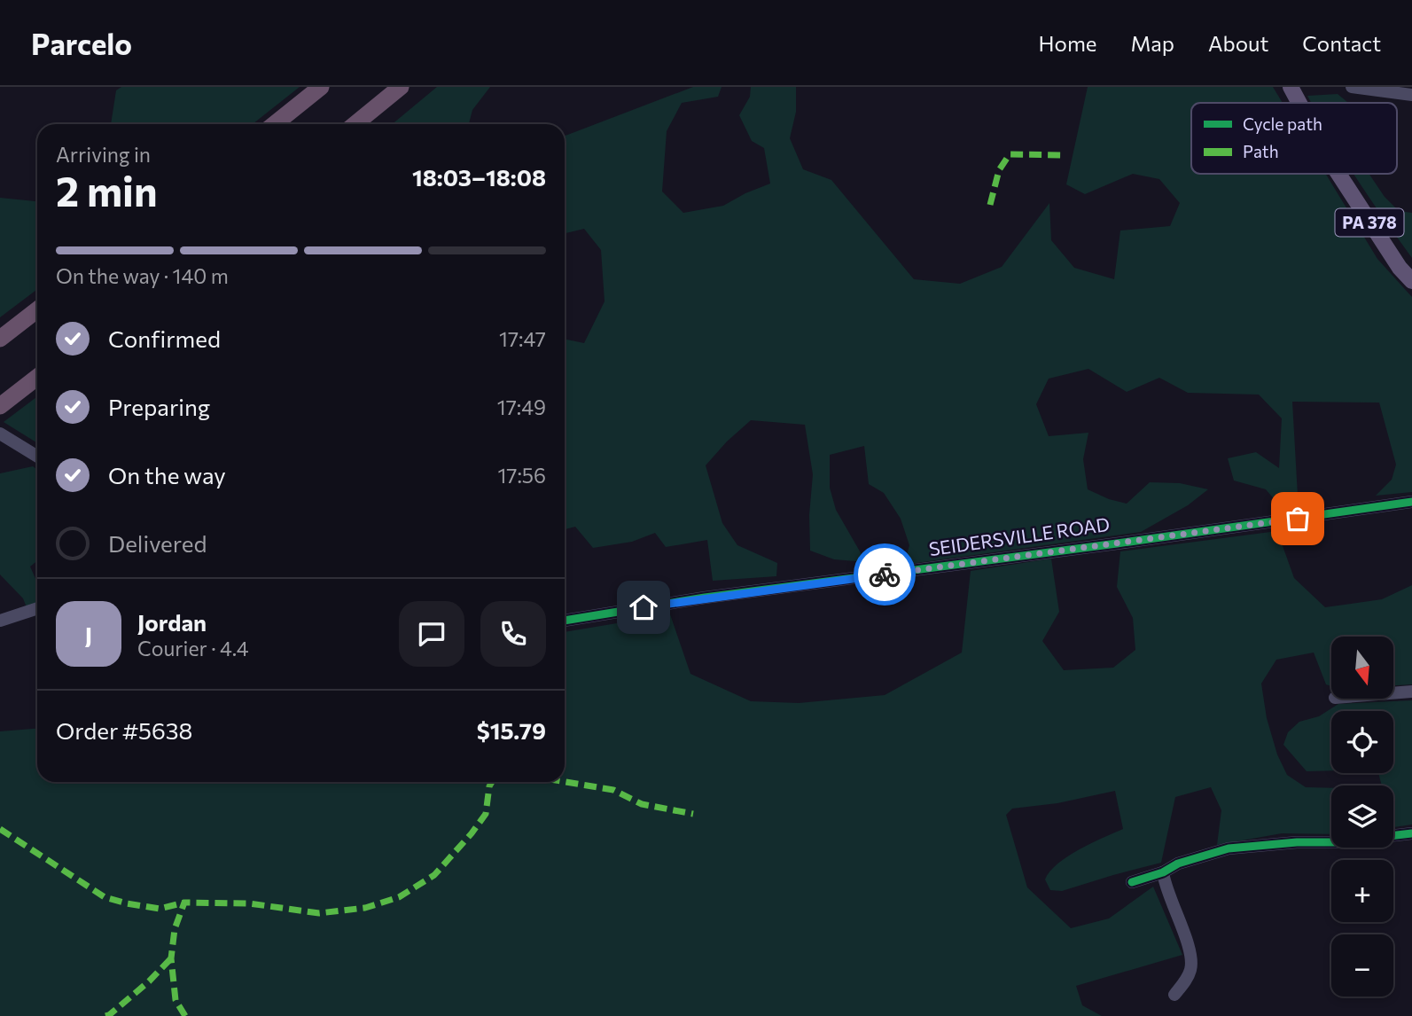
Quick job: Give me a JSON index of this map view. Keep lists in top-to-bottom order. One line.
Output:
{"streets":{"main road":["PA 378"],"street":["SEIDERSVILLE ROAD"]},"legend":["Cycle path","Path"],"north":"bottom","page":{"header":"Parcelo","nav":["Home","Map","About","Contact"],"heading":["2 min","Arriving in","18:03–18:08"],"panel":["Jordan","Courier · 4.4","Order #5638","$15.79"],"bar":"On the way · 140 m","list":[["Confirmed","17:47"],["Preparing","17:49"],["On the way","17:56"],"Delivered"],"round":"J","map_buttons":["+","−"]}}
